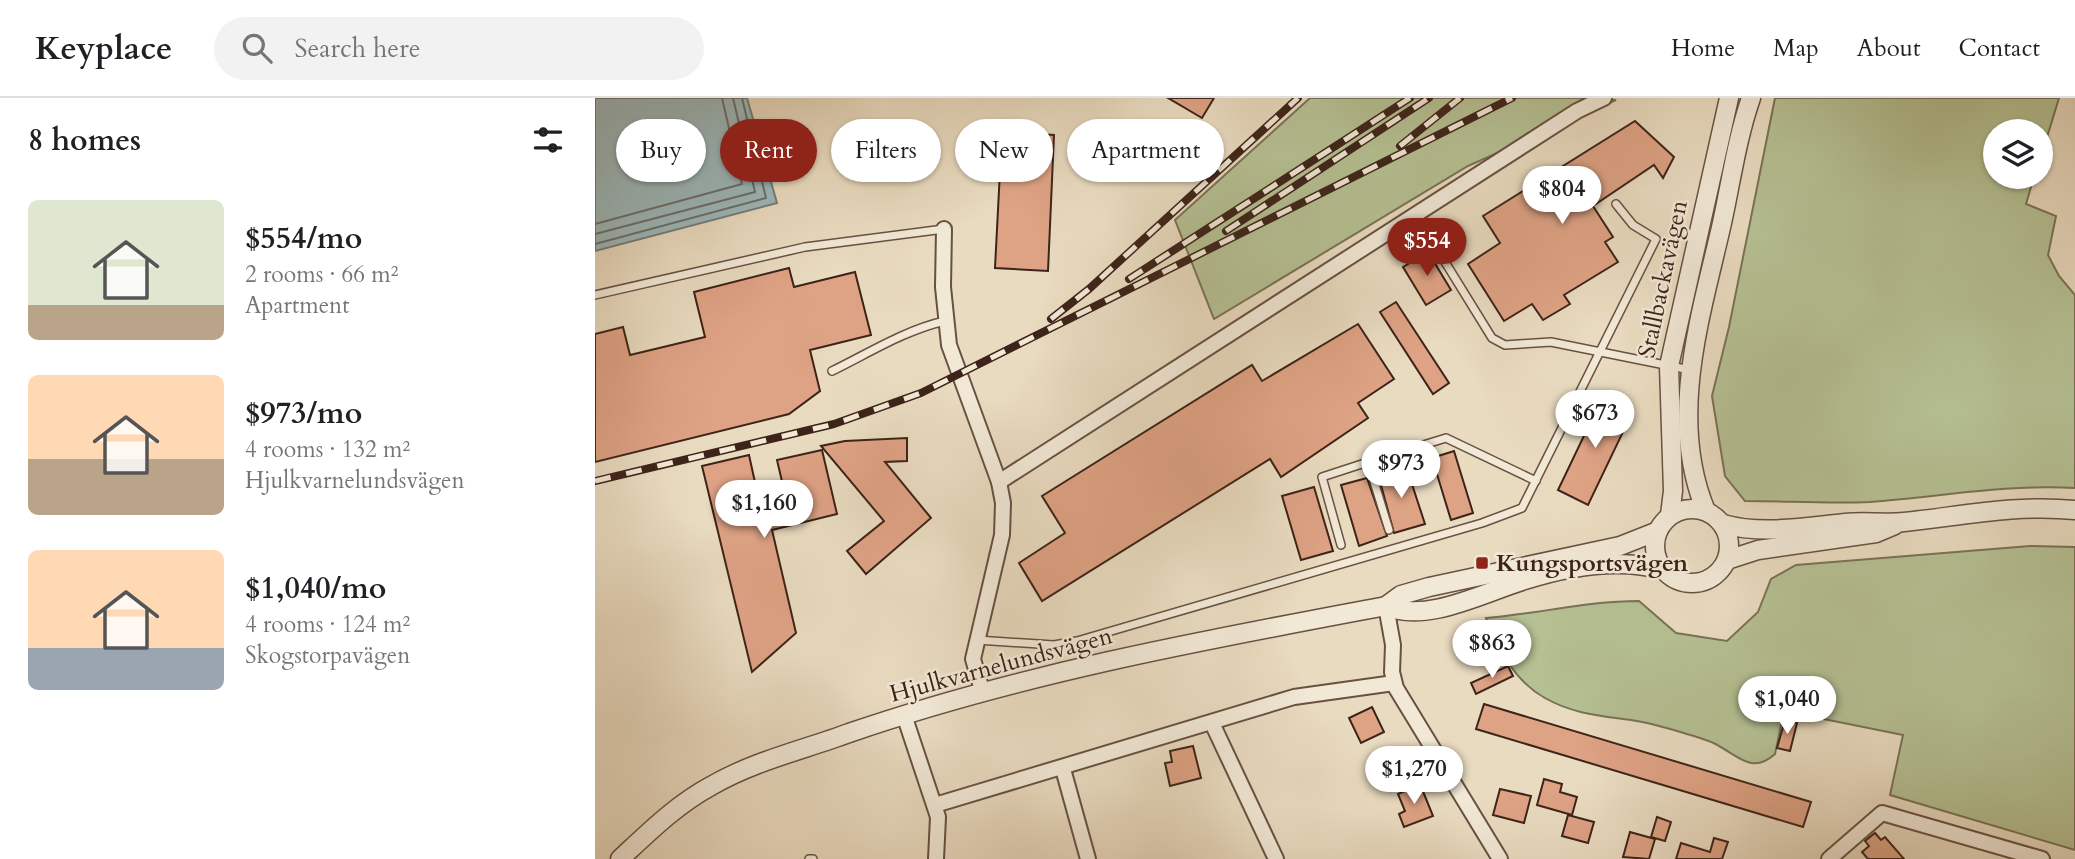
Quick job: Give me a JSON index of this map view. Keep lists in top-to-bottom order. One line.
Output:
{"streets":{"street":["Stallbackavägen","Hjulkvarnelundsvägen"]},"crossings":[["Stallbackavägen","Hjulkvarnelundsvägen"]],"places":{"transit":["Kungsportsvägen"]},"page":{"header":"Keyplace","search":"Search here","nav":["Home","Map","About","Contact"],"heading":"8 homes","chip":["Buy","Rent","Filters","New","Apartment"],"price":["$804","$554","$673","$973","$1,160","$863","$1,040","$1,270"],"list":[{"name":"$554/mo","note":"2 rooms · 66 m² · Apartment"},{"name":"$973/mo","note":"4 rooms · 132 m² · Hjulkvarnelundsvägen"},{"name":"$1,040/mo","note":"4 rooms · 124 m² · Skogstorpavägen"}]}}
